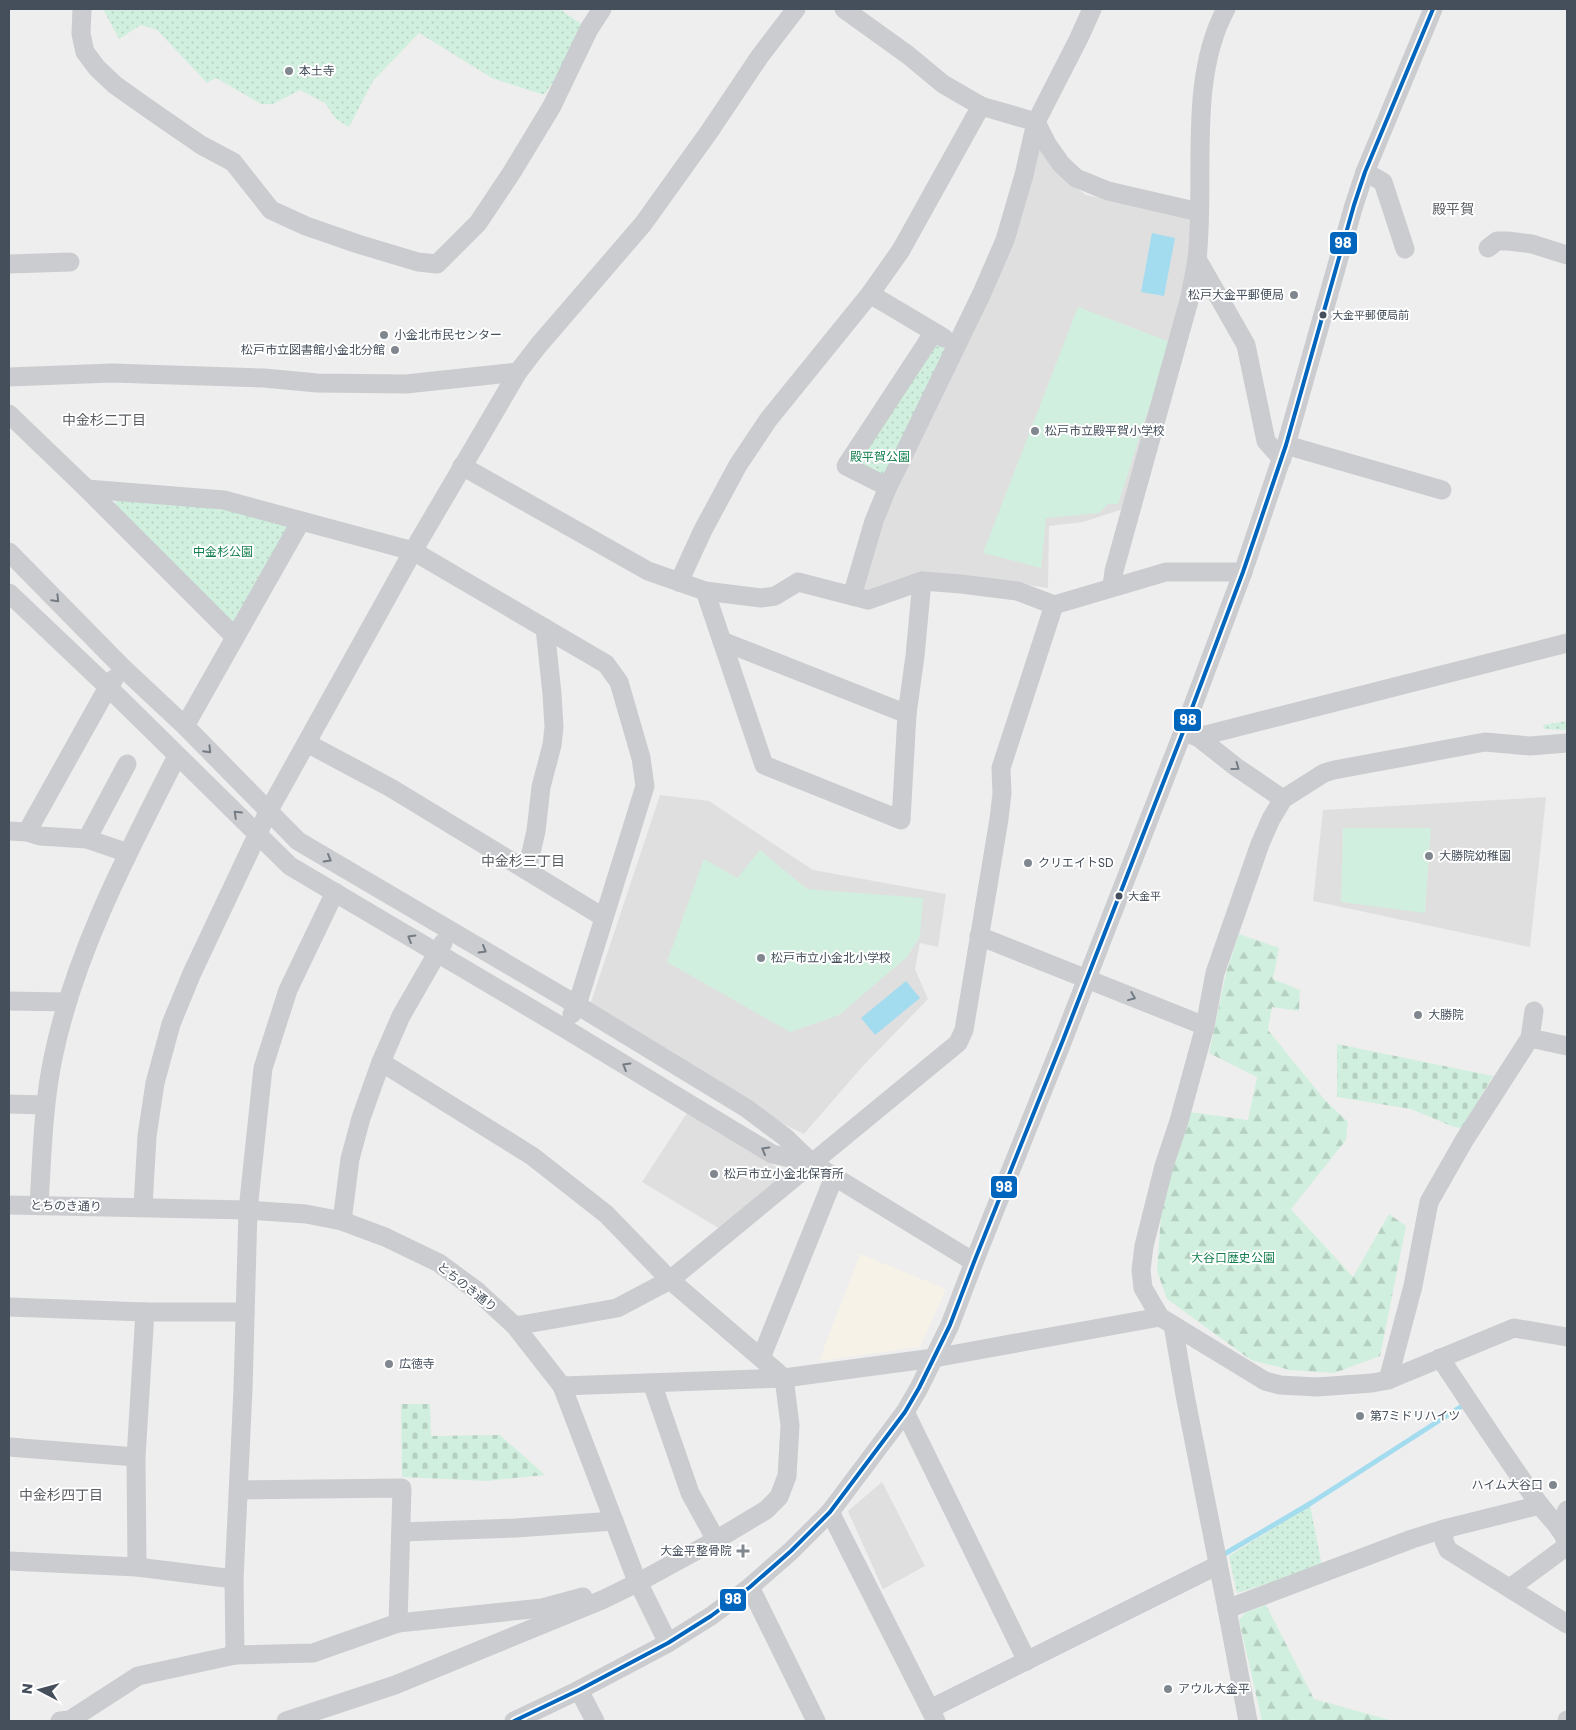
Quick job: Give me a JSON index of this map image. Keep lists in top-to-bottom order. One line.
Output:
{"streets":{"street":["とちのき通り"]},"districts":["殿平賀","中金杉二丁目","中金杉三丁目","中金杉四丁目"],"parks":["殿平賀公園","中金杉公園","大谷口歴史公園"],"places":{"other":["本土寺","松戸大金平郵便局","大金平郵便局前","小金北市民センター","松戸市立図書館小金北分館","松戸市立殿平賀小学校","大勝院幼稚園","クリエイトSD","大金平","松戸市立小金北小学校","大勝院","松戸市立小金北保育所","広徳寺","第7ミドリハイツ","ハイム大谷口","アウル大金平"],"health":["大金平整骨院"]},"lines":["transit line 98"],"north":"left"}
